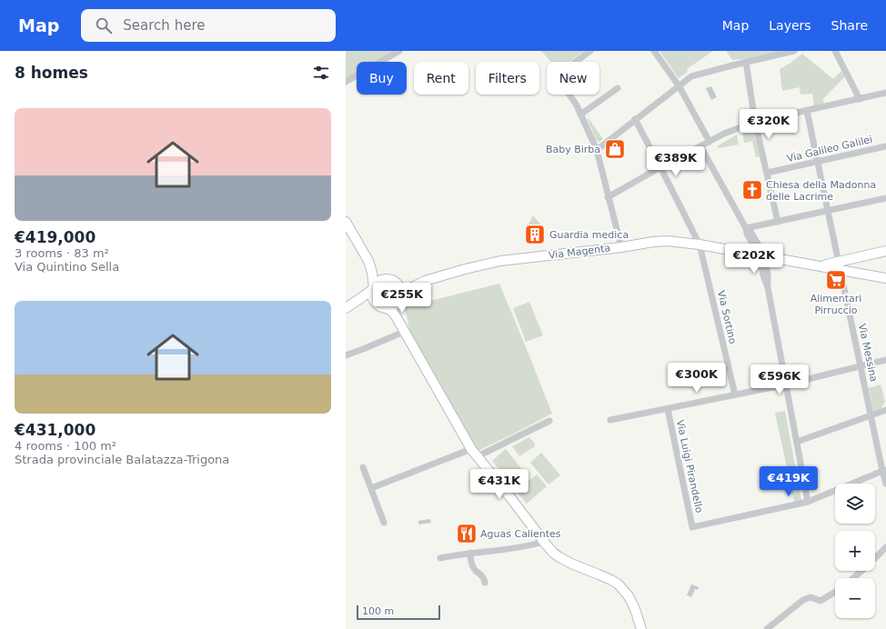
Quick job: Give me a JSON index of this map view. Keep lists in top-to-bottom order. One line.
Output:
{"streets":{"street":["Via Galileo Galilei","Via Magenta","Via Sortino","Via Messina","Via Luigi Pirandello"]},"crossings":[["Via Galileo Galilei","Via Messina"],["Via Magenta","Via Sortino"],["Via Magenta","Via Messina"]],"places":{"shop":["Baby Birba"],"church":["Chiesa della Madonna delle Lacrime"],"building":["Guardia medica"],"supermarket":["Alimentari Pirruccio"],"restaurant":["Aguas Calientes"]},"scale_bar":"100 m","page":{"header":"Map","search":"Search here","nav":["Map","Layers","Share"],"heading":"8 homes","chip":["Buy","Rent","Filters","New"],"list":[{"name":"€419,000","note":"3 rooms · 83 m² · Via Quintino Sella"},{"name":"€431,000","note":"4 rooms · 100 m² · Strada provinciale Balatazza-Trigona"}],"price":["€320K","€389K","€202K","€255K","€300K","€596K","€419K","€431K"],"map_buttons":["+","−"],"scale":"100 m"}}
